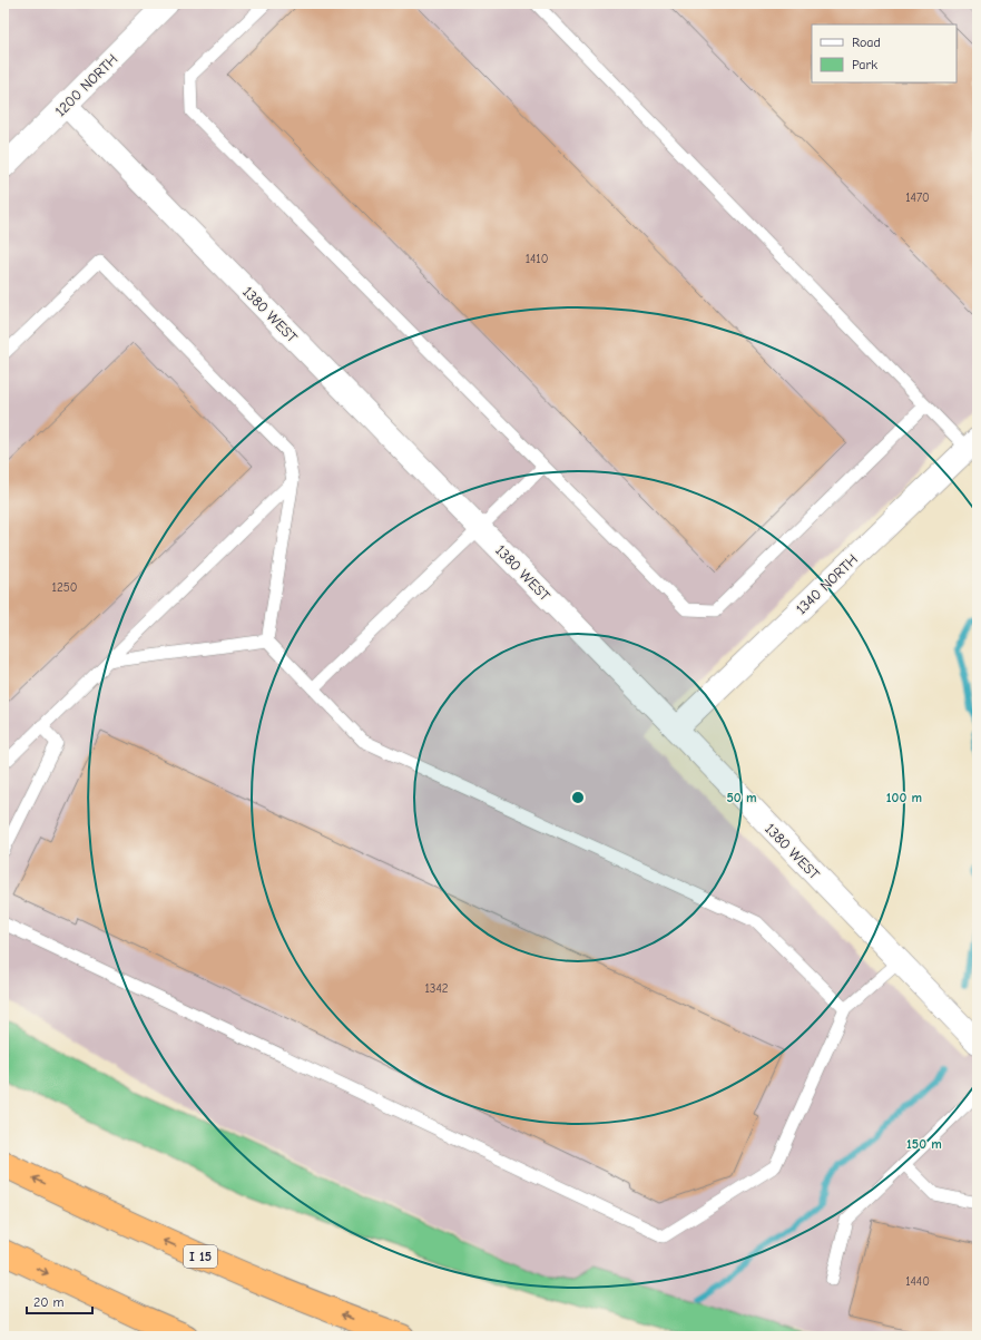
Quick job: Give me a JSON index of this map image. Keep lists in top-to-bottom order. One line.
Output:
{"streets":{"highway":["I 15"],"street":["1200 NORTH","1380 WEST","1340 NORTH"]},"crossings":[["1200 NORTH","1380 WEST"],["1380 WEST","1340 NORTH"]],"house_numbers":["1470","1410","1250","1342","1440"],"legend":["Road","Park"],"scale_bar":"20 m","rings":["50 m","100 m","150 m"]}
